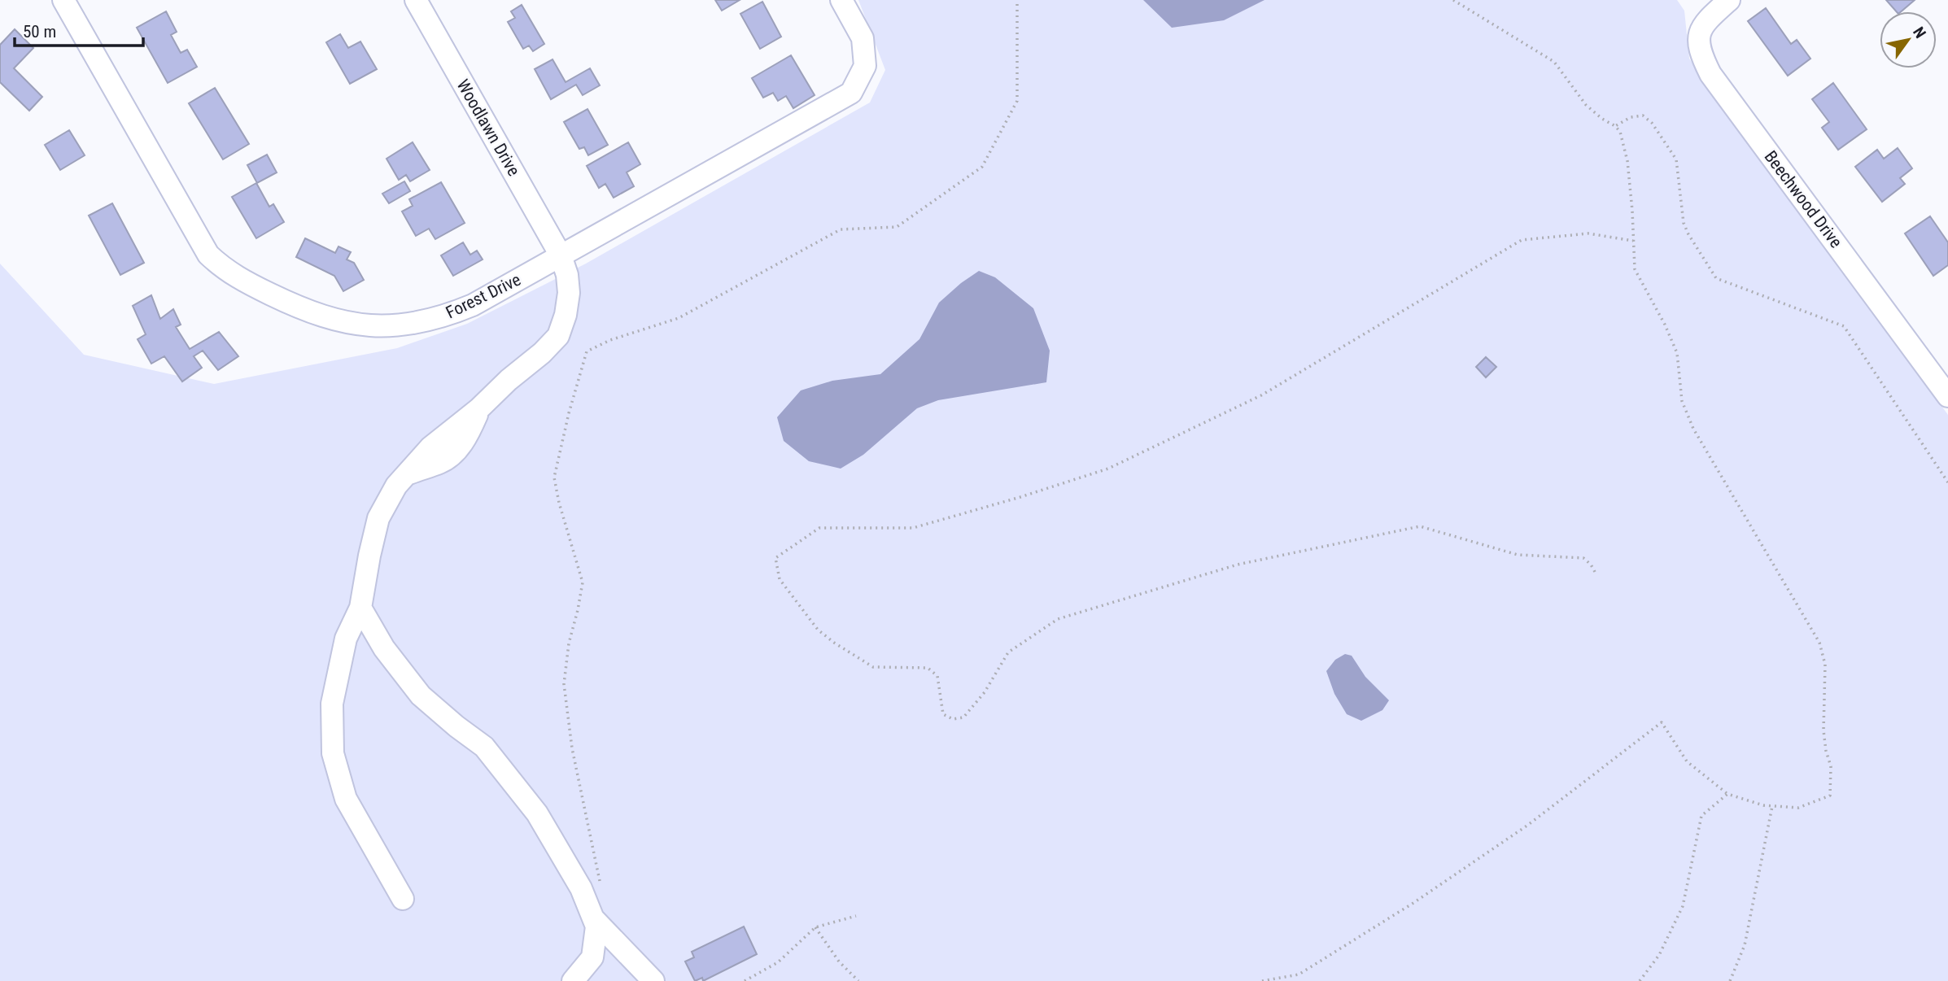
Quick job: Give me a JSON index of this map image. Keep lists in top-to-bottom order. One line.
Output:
{"streets":{"street":["Woodlawn Drive","Beechwood Drive","Forest Drive"]},"crossings":[["Woodlawn Drive","Forest Drive"]],"scale_bar":"50 m","north":"top right"}
